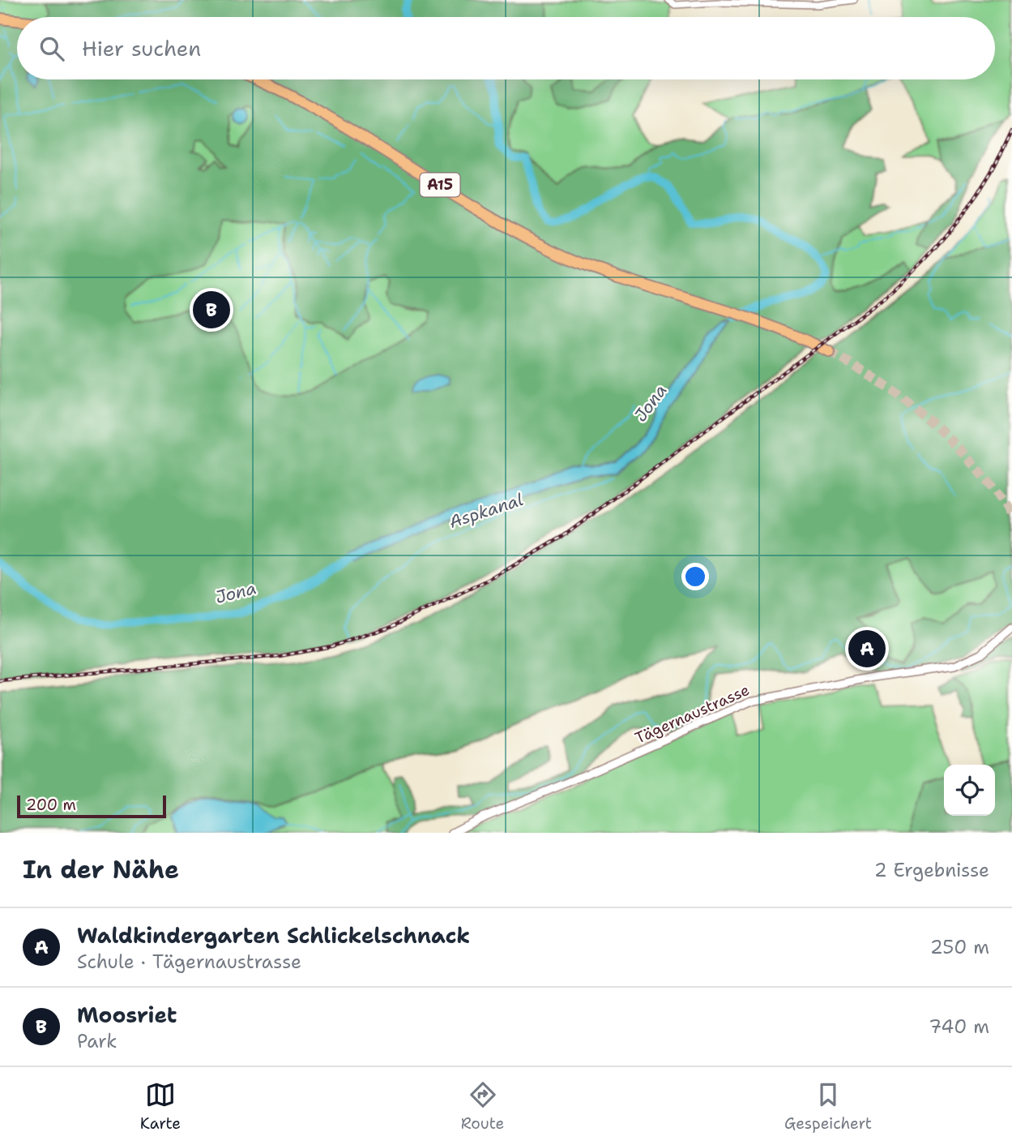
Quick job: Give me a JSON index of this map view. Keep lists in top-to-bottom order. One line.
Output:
{"streets":{"highway":["A15"],"street":["Tägernaustrasse"]},"water":["Jona","Aspkanal"],"scale_bar":"200 m","page":{"search":"Hier suchen","pins":["B","A"],"scale":"200 m","heading":["In der Nähe","2 Ergebnisse"],"list":[{"mark":"A","name":"Waldkindergarten Schlickelschnack","note":"Schule · Tägernaustrasse","value":"250 m"},{"mark":"B","name":"Moosriet","note":"Park","value":"740 m"}],"nav":["Karte","Route","Gespeichert"]}}
